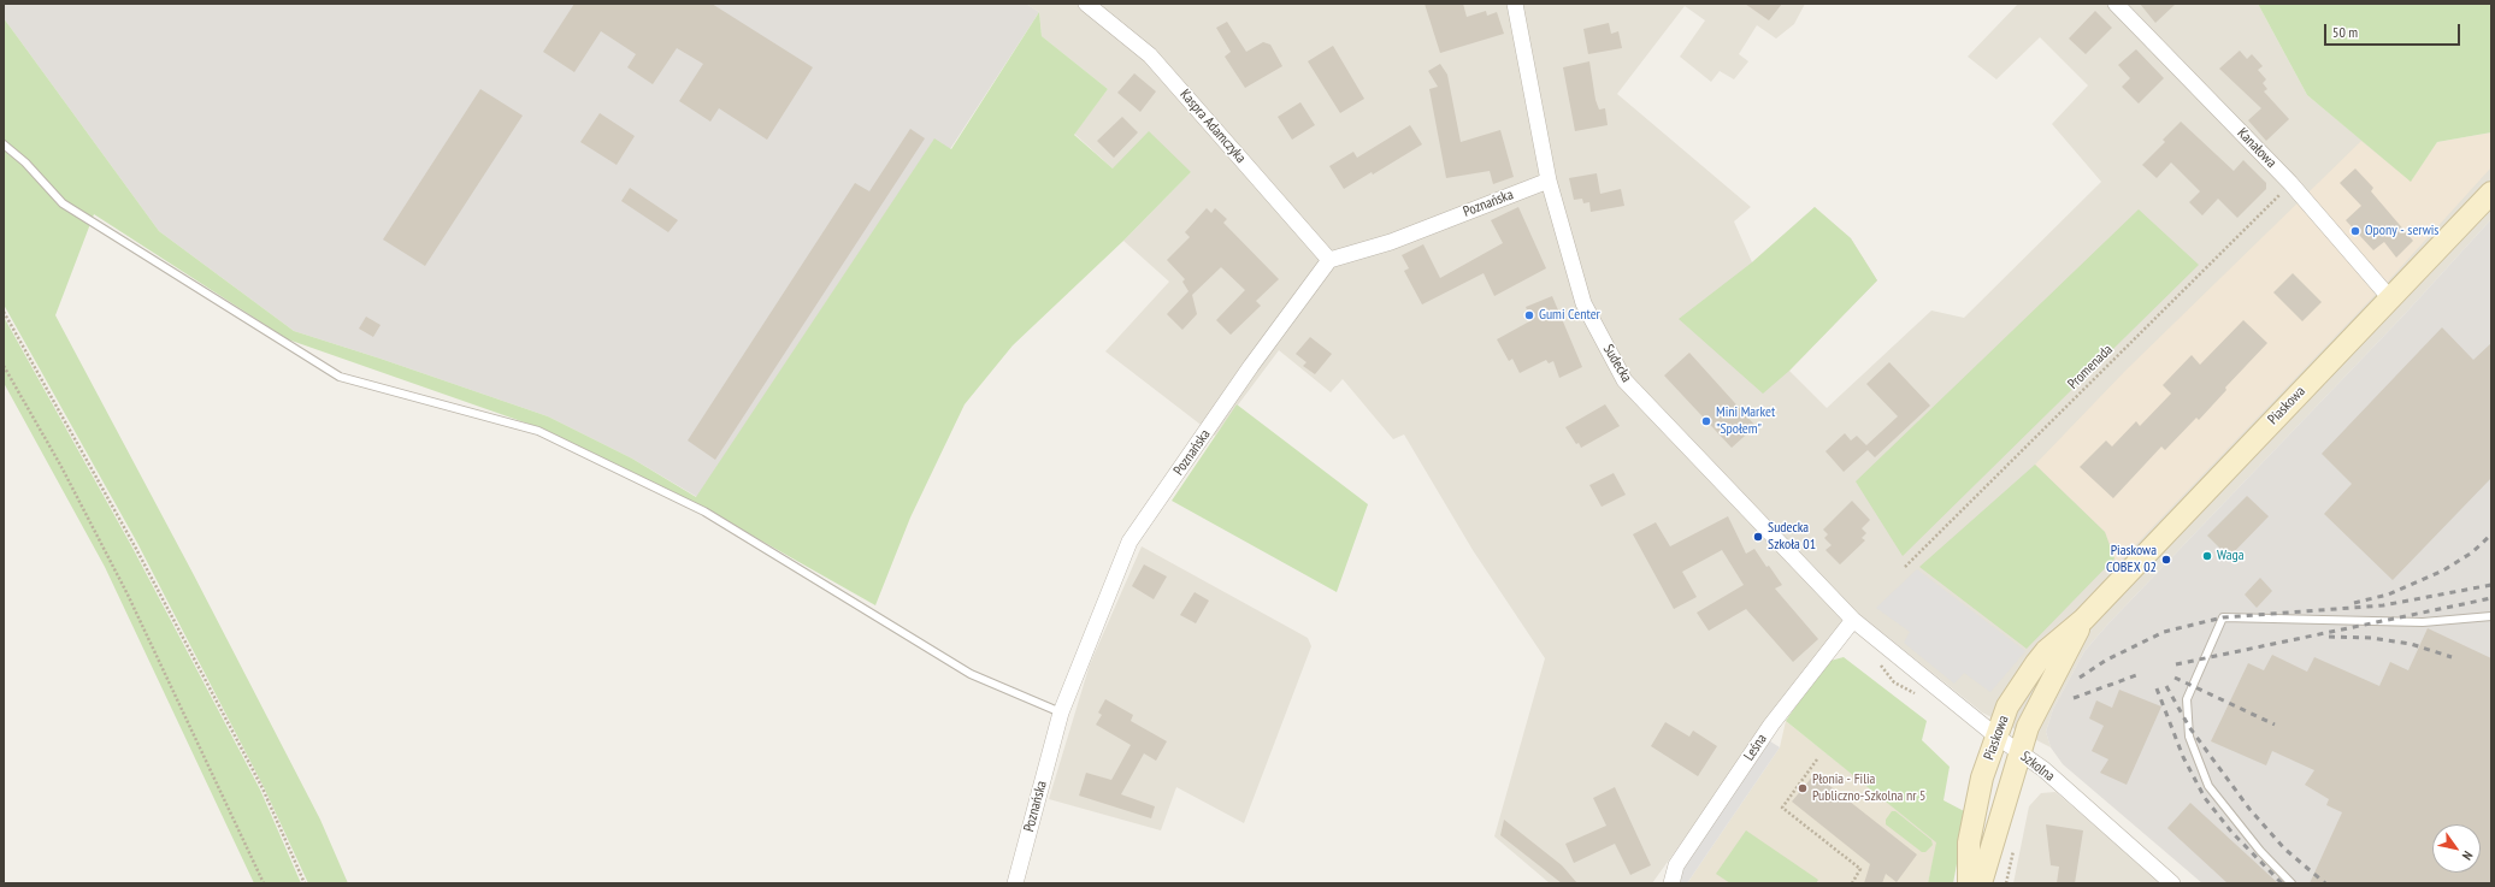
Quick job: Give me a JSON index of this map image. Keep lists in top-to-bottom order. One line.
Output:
{"streets":{"main road":["Piaskowa"],"street":["Kaspra Adamczyka","Kanałowa","Poznańska","Sudecka","Leśna","Szkolna"],"path":["Promenada"]},"crossings":[["Kaspra Adamczyka","Poznańska"],["Kanałowa","Promenada"],["Kanałowa","Piaskowa"],["Poznańska","Sudecka"],["Sudecka","Leśna"],["Sudecka","Szkolna"],["Piaskowa","Szkolna"],["Leśna","Szkolna"]],"places":["Opony - serwis","Gumi Center","Mini Market \"Społem\"","Sudecka Szkoła 01","Waga","Piaskowa COBEX 02","Płonia - Filia Publiczno-Szkolna nr 5"],"scale_bar":"50 m","north":"bottom right"}
